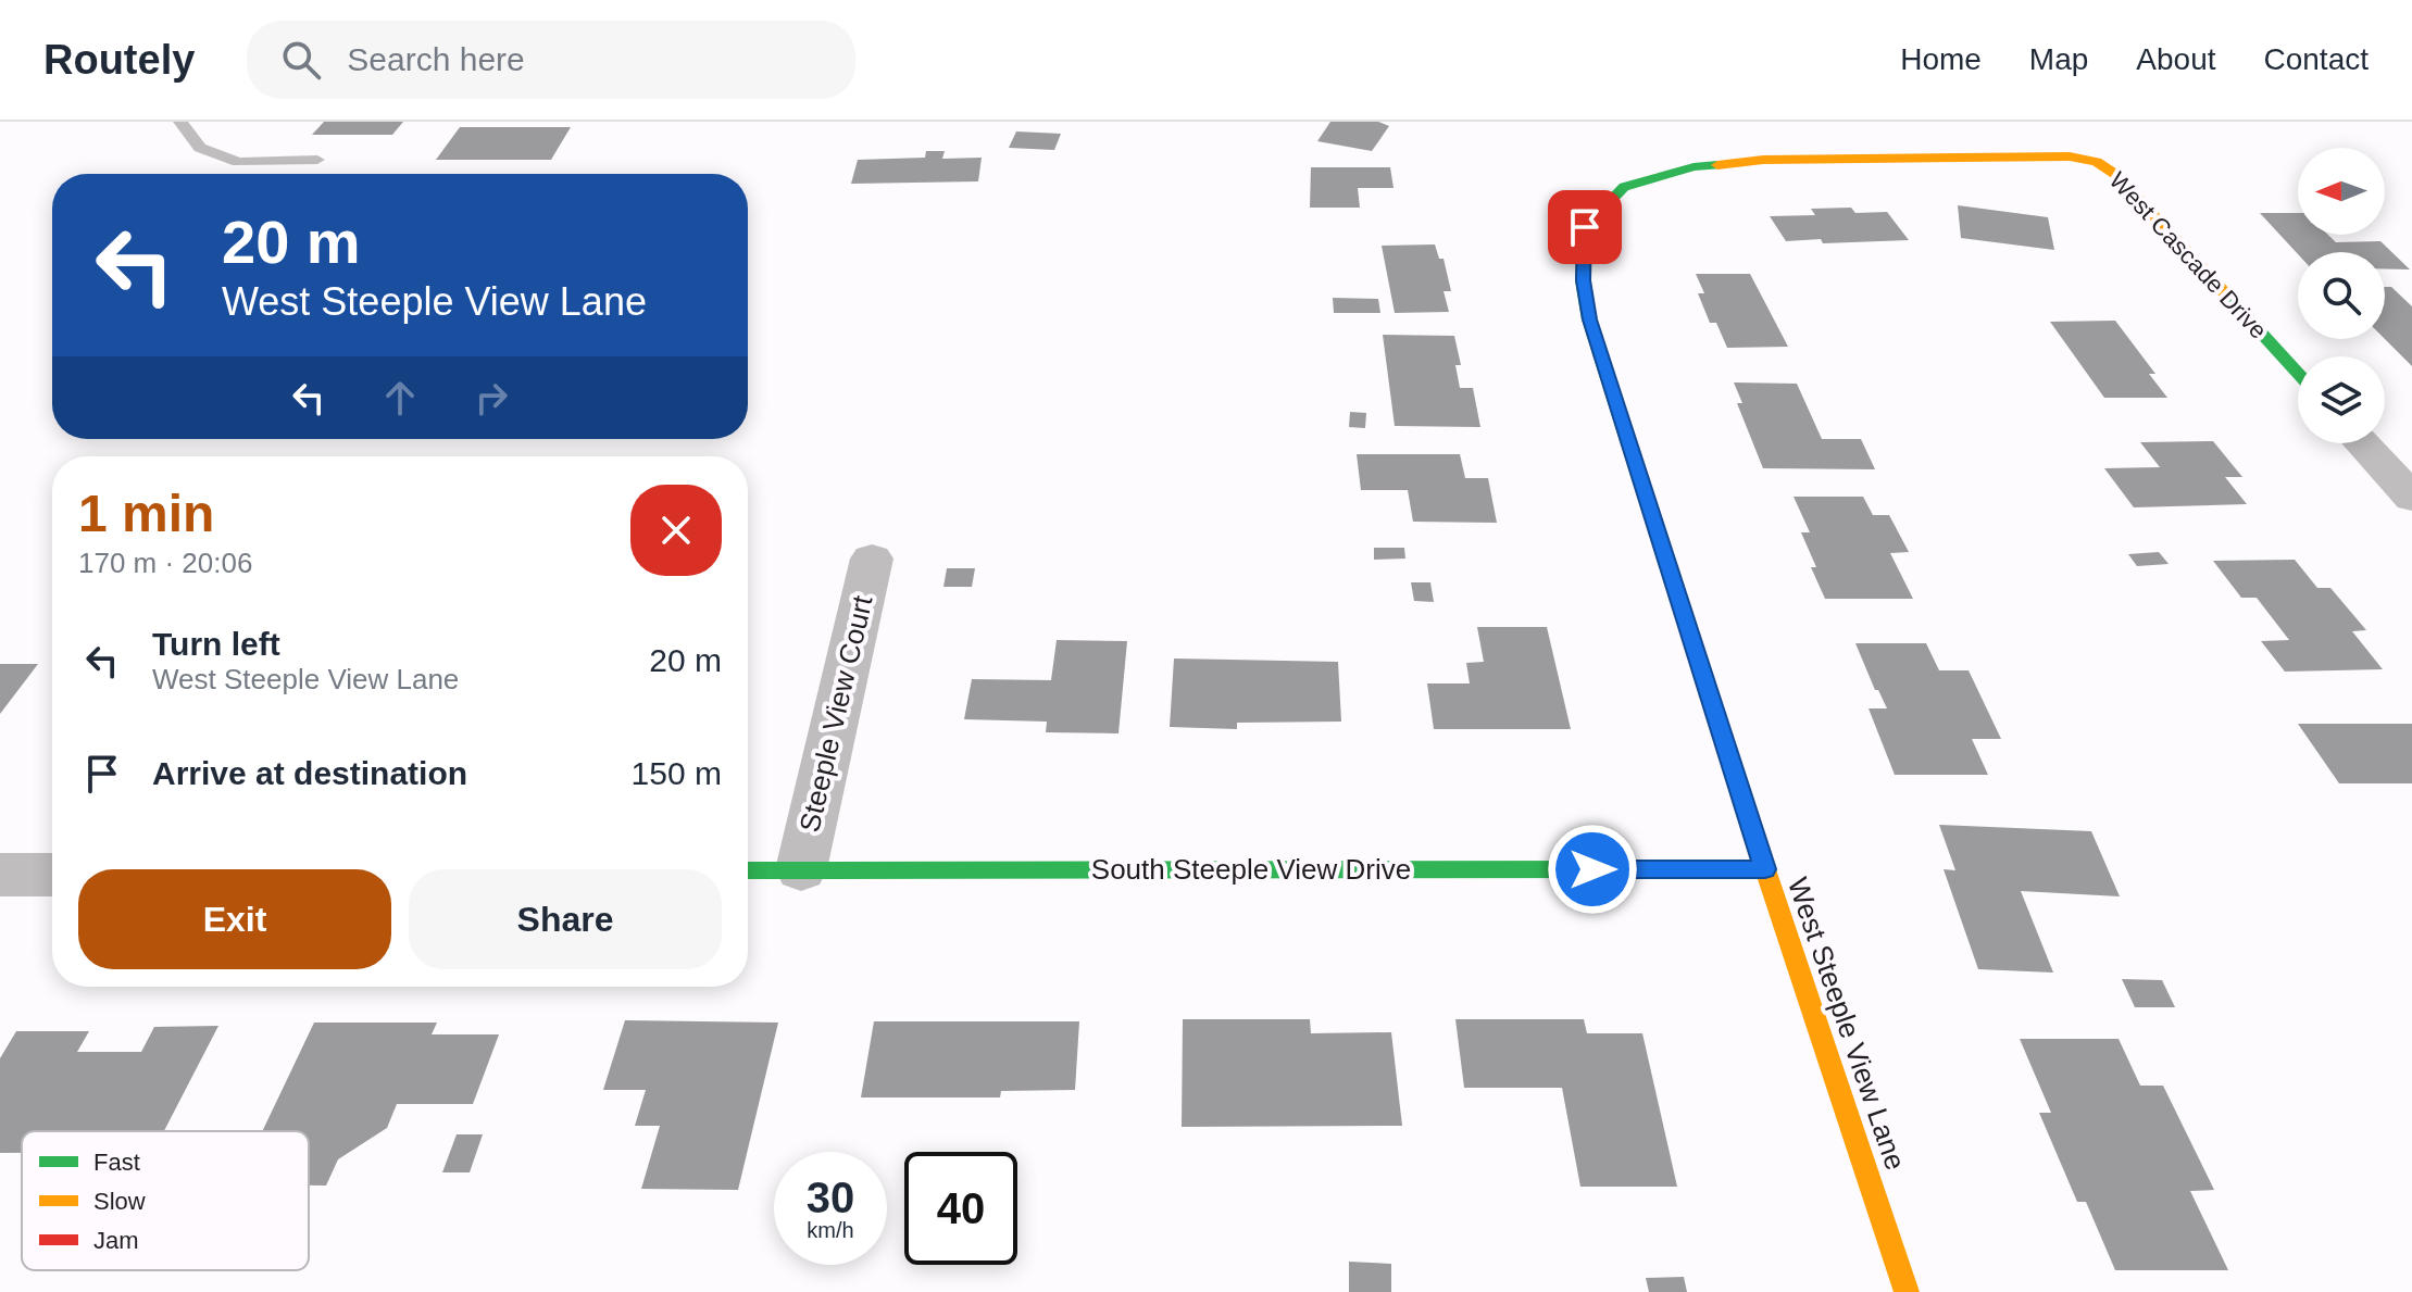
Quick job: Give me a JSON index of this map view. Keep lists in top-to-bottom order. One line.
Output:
{"streets":{"street":["West Cascade Drive","Steeple View Court","South Steeple View Drive","West Steeple View Lane"]},"crossings":[["West Cascade Drive","West Steeple View Lane"],["Steeple View Court","South Steeple View Drive"],["South Steeple View Drive","West Steeple View Lane"]],"legend":["Fast","Slow","Jam"],"north":"left","page":{"header":"Routely","search":"Search here","nav":["Home","Map","About","Contact"],"turn":["20 m","West Steeple View Lane"],"heading":["1 min","170 m · 20:06"],"list":[{"name":"Turn left","note":"West Steeple View Lane","value":"20 m"},{"name":"Arrive at destination","value":"150 m"}],"buttons":["Exit","Share"],"speed":"30 km/h","limit":"40"}}
